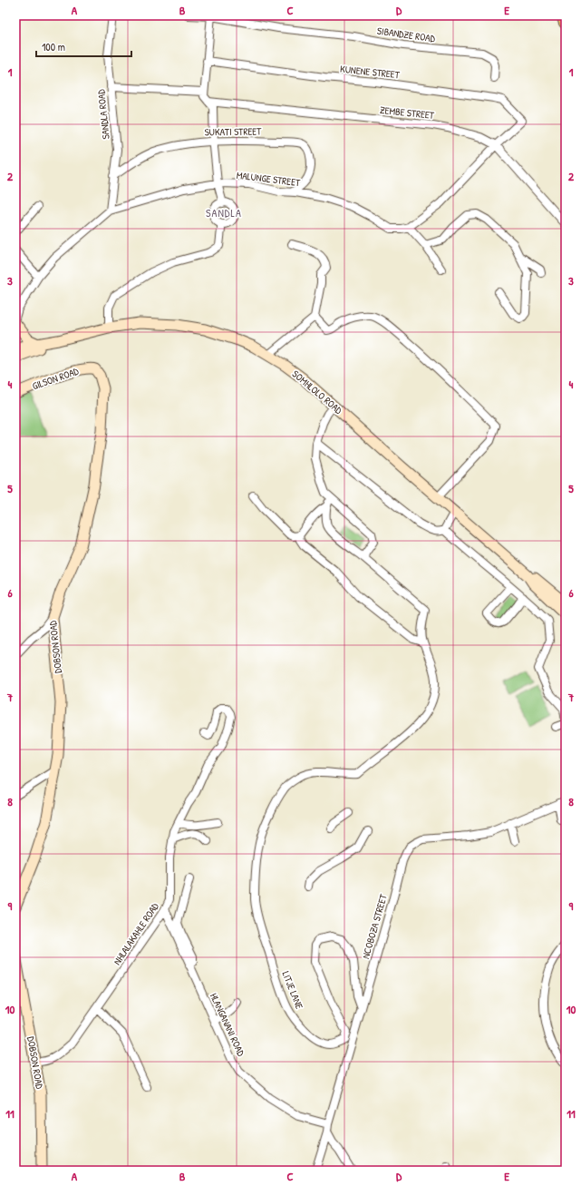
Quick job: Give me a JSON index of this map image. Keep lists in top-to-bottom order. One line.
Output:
{"streets":{"street":["SIBANDZE ROAD","KUNENE STREET","ZEMBE STREET","SANDLA ROAD","SUKATI STREET","MALUNGE STREET","GILSON ROAD","SOMHLOLO ROAD","DOBSON ROAD","NCOBOZA STREET","NHLALAKAHLE ROAD","LITJE LANE","HLANGANANI ROAD"]},"crossings":[["KUNENE STREET","ZEMBE STREET"],["SANDLA ROAD","SUKATI STREET"],["SANDLA ROAD","MALUNGE STREET"],["SUKATI STREET","MALUNGE STREET"],["GILSON ROAD","DOBSON ROAD"],["DOBSON ROAD","NHLALAKAHLE ROAD"],["NCOBOZA STREET","LITJE LANE"],["NCOBOZA STREET","HLANGANANI ROAD"],["NHLALAKAHLE ROAD","HLANGANANI ROAD"]],"districts":["SANDLA"],"scale_bar":"100 m","grid":{"columns":["A","B","C","D","E"],"rows":["1","2","3","4","5","6","7","8","9","10","11"]}}
